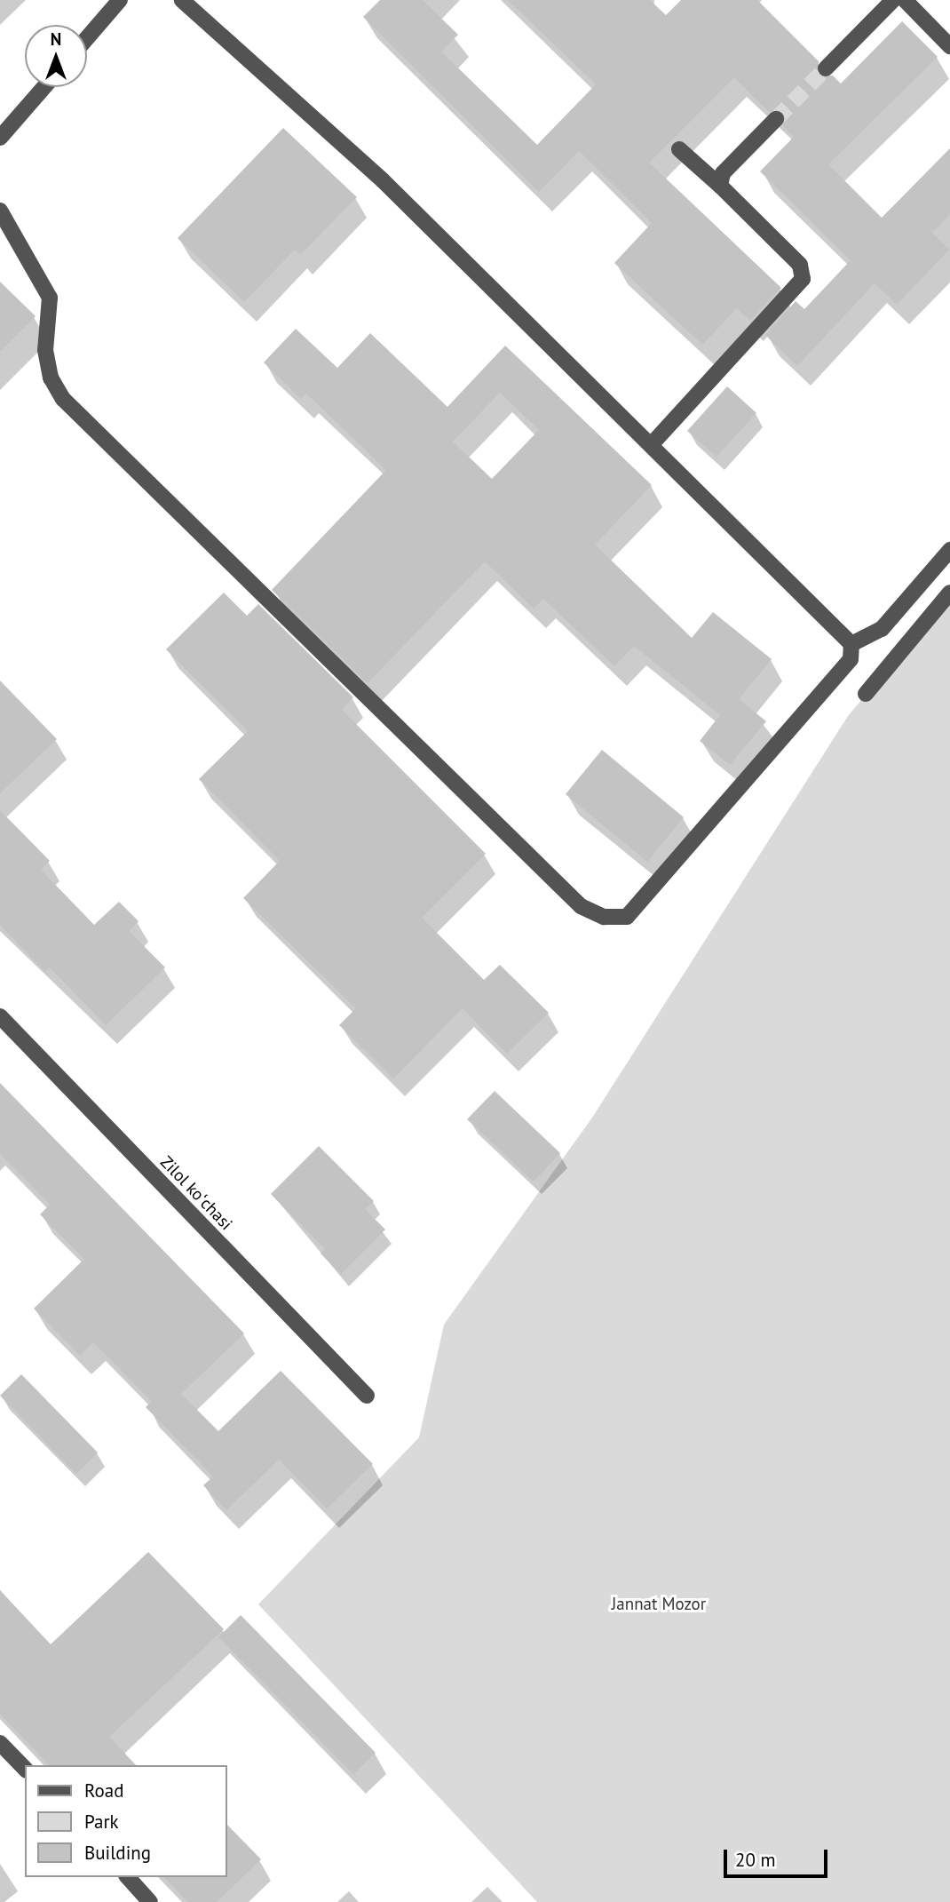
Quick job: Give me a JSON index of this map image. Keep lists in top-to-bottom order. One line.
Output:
{"streets":{"street":["Zilol koʻchasi"]},"parks":["Jannat Mozor"],"legend":["Road","Park","Building"],"scale_bar":"20 m","north":"top"}
